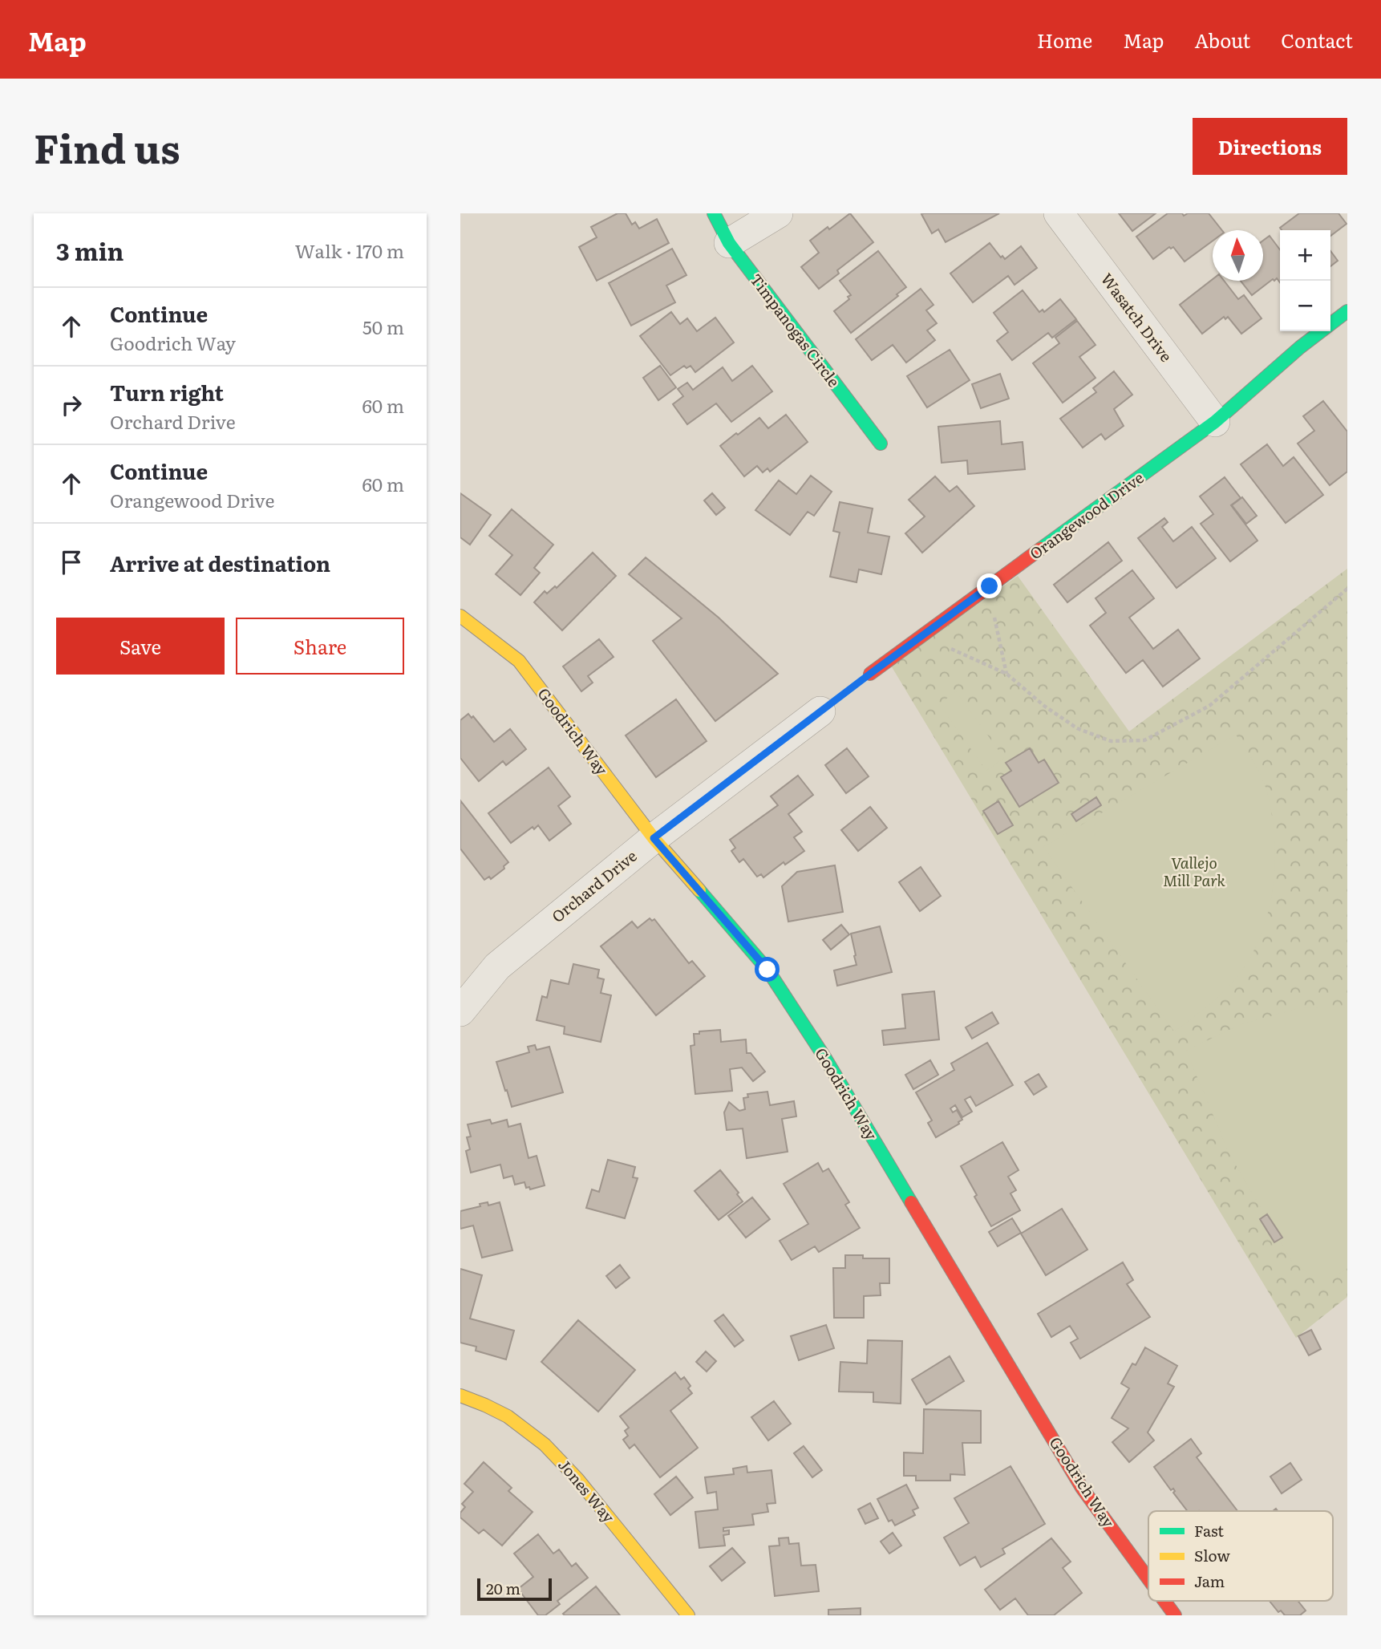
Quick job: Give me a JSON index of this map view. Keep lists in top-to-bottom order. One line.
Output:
{"streets":{"street":["Wasatch Drive","Timpanogas Circle","Orangewood Drive","Goodrich Way","Orchard Drive","Jones Way"]},"crossings":[["Wasatch Drive","Orangewood Drive"],["Goodrich Way","Orchard Drive"]],"parks":["Vallejo Mill Park"],"legend":["Fast","Slow","Jam"],"scale_bar":"20 m","north":"top","page":{"header":"Map","nav":["Home","Map","About","Contact"],"title":"Find us","buttons":["Directions",["Save","Share"]],"heading":["3 min","Walk · 170 m"],"map_buttons":["+","−"],"list":[["Continue","Goodrich Way","50 m"],["Turn right","Orchard Drive","60 m"],["Continue","Orangewood Drive","60 m"],"Arrive at destination"],"scale":"20 m"}}
